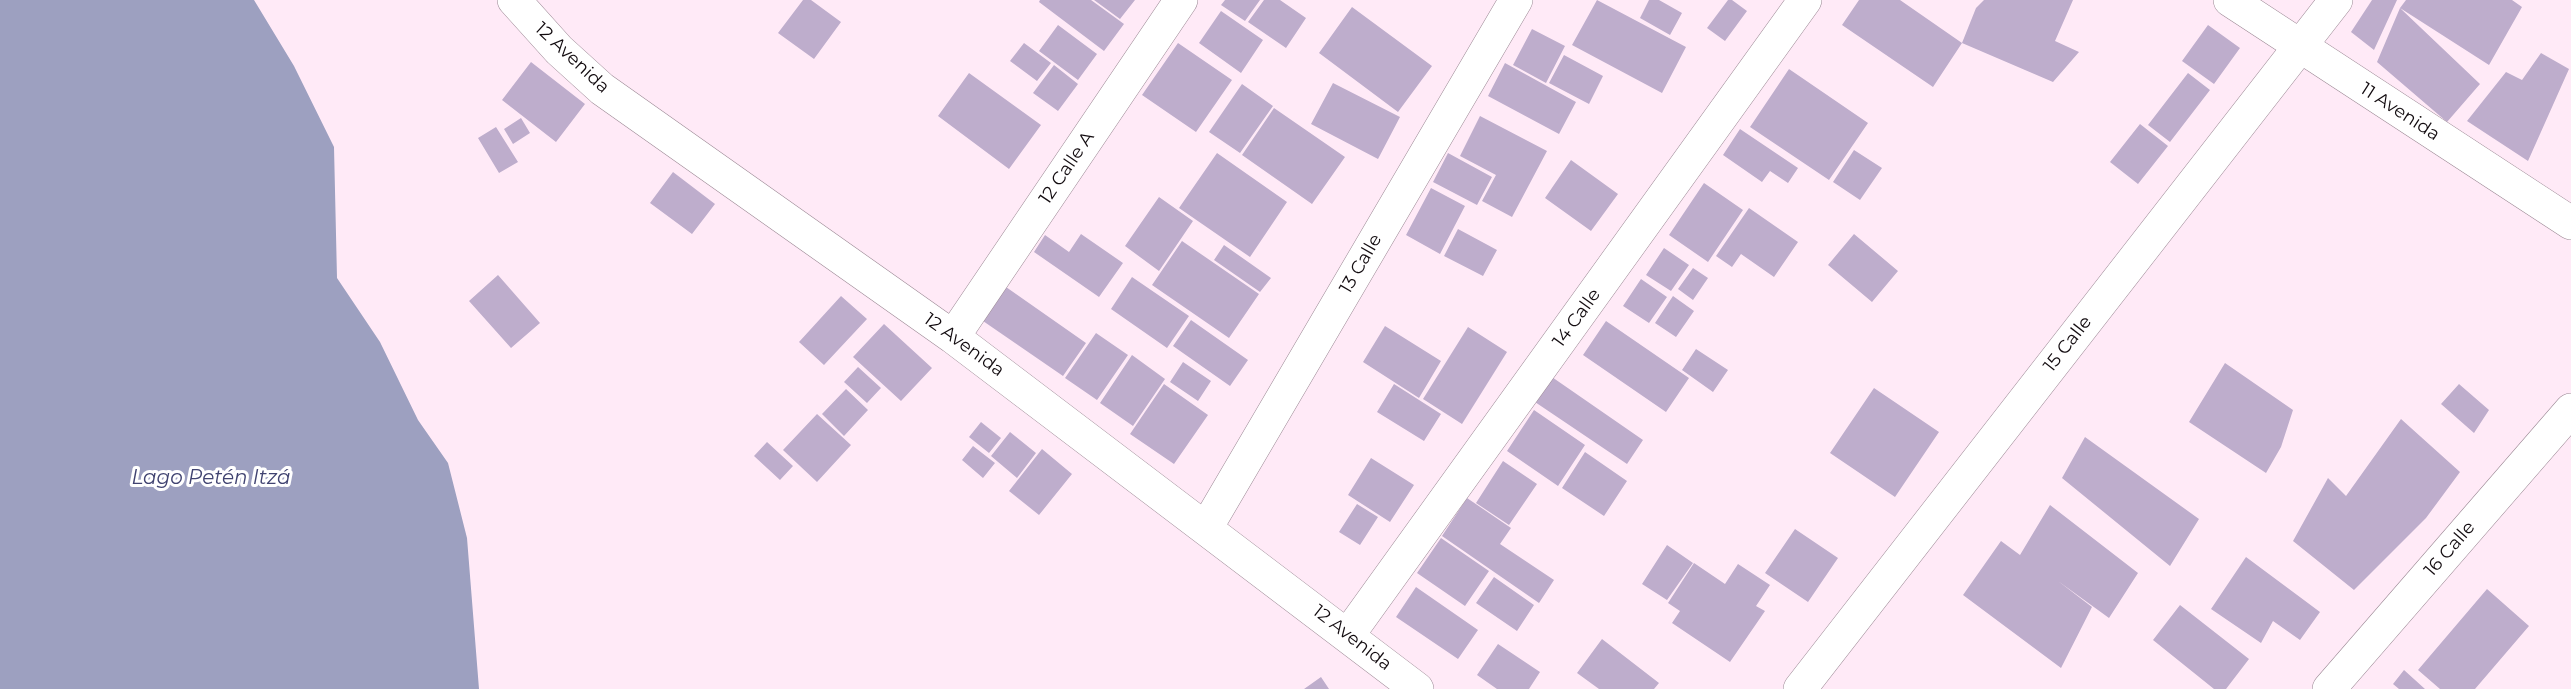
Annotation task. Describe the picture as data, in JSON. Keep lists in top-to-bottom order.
{
  "streets": {
    "street": [
      "12 Avenida",
      "11 Avenida",
      "12 Calle A",
      "13 Calle",
      "14 Calle",
      "15 Calle",
      "16 Calle"
    ]
  },
  "crossings": [
    ["12 Avenida", "12 Calle A"],
    ["12 Avenida", "13 Calle"],
    ["12 Avenida", "14 Calle"],
    ["11 Avenida", "15 Calle"]
  ],
  "water": ["Lago Petén Itzá"]
}
